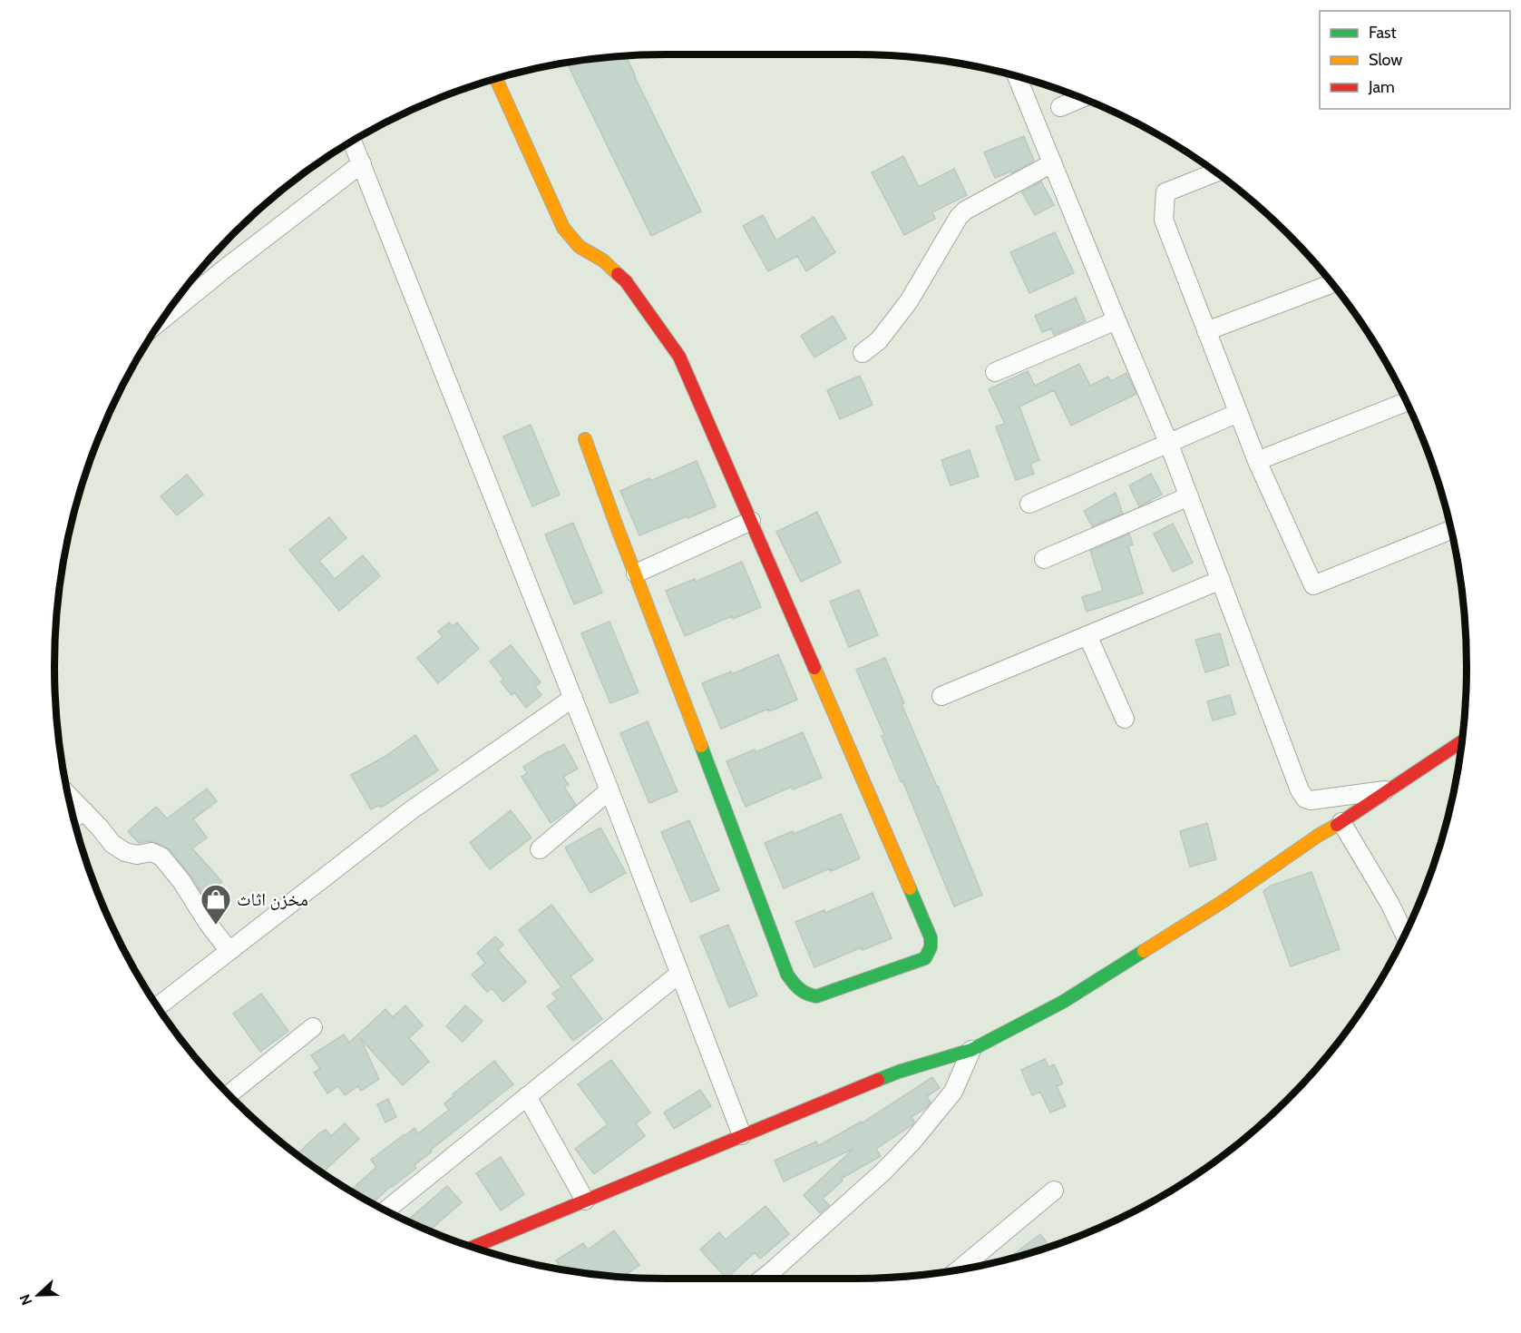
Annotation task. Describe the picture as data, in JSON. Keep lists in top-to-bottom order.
{
  "places": {
    "shop": ["مخزن اثاث"]
  },
  "legend": ["Fast", "Slow", "Jam"],
  "north": "left"
}
